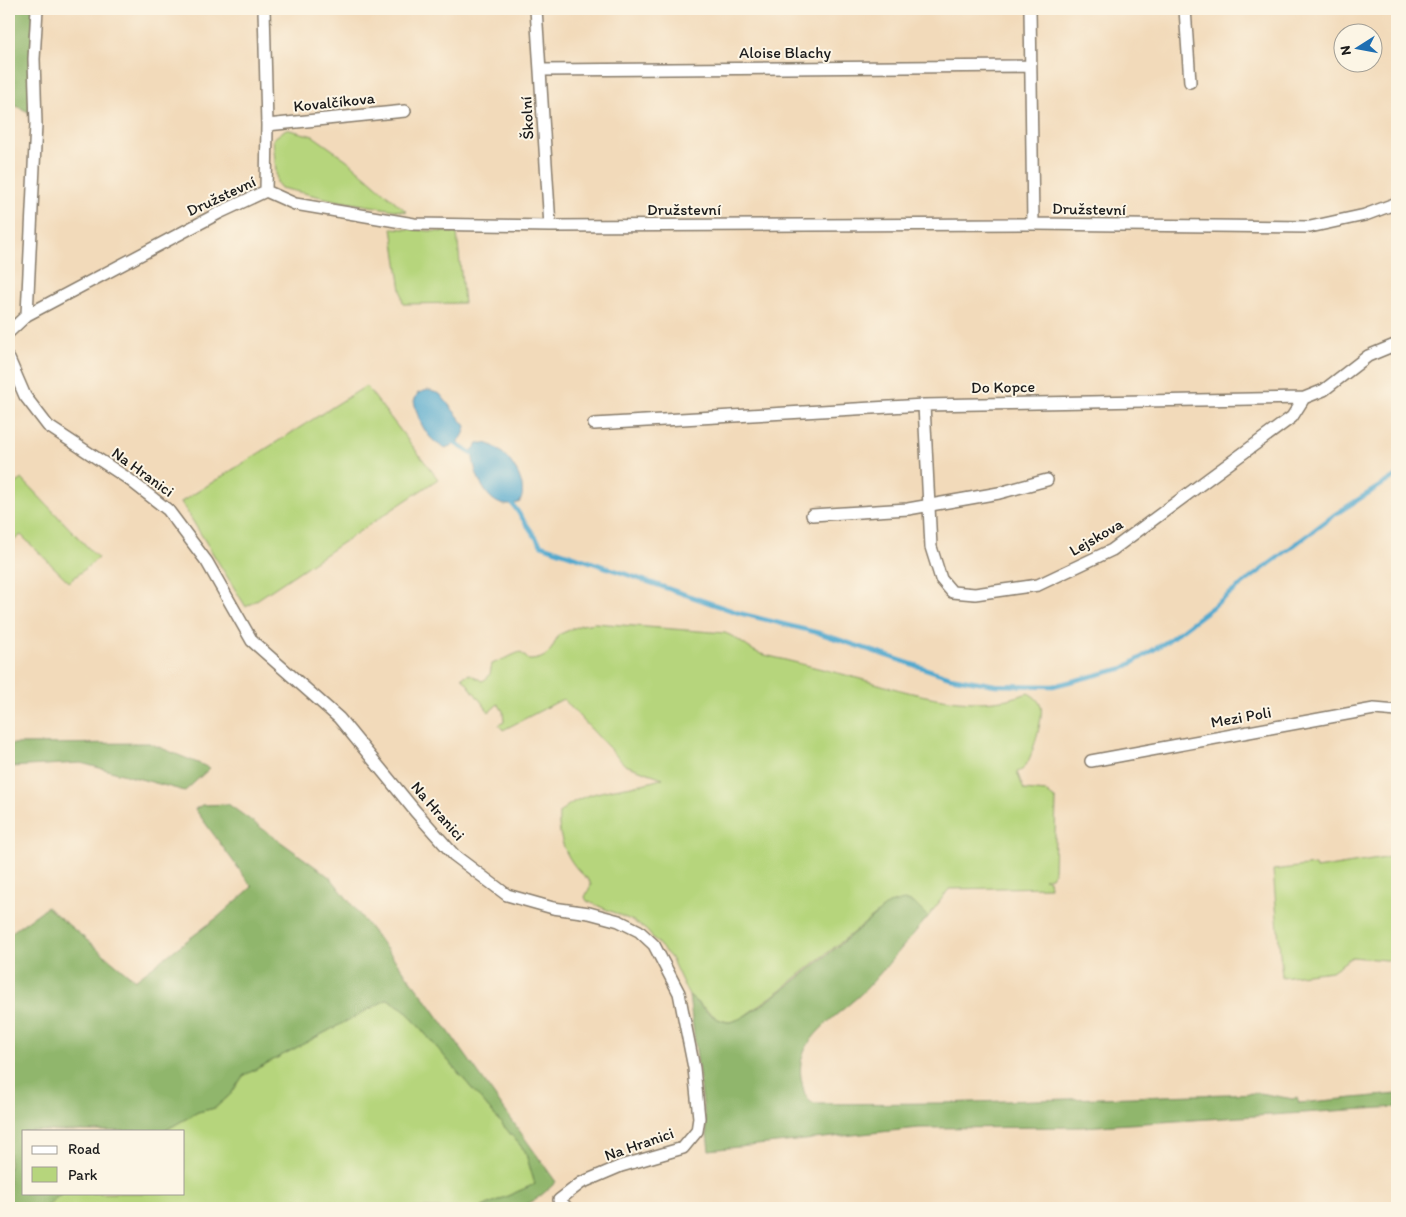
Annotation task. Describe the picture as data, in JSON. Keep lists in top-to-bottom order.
{
  "streets": {
    "street": [
      "Aloise Blachy",
      "Kovalčíkova",
      "Školní",
      "Družstevní",
      "Do Kopce",
      "Na Hranici",
      "Lejskova",
      "Mezi Poli"
    ]
  },
  "crossings": [
    ["Aloise Blachy", "Školní"],
    ["Školní", "Družstevní"],
    ["Do Kopce", "Lejskova"]
  ],
  "legend": ["Road", "Park"],
  "north": "left"
}
